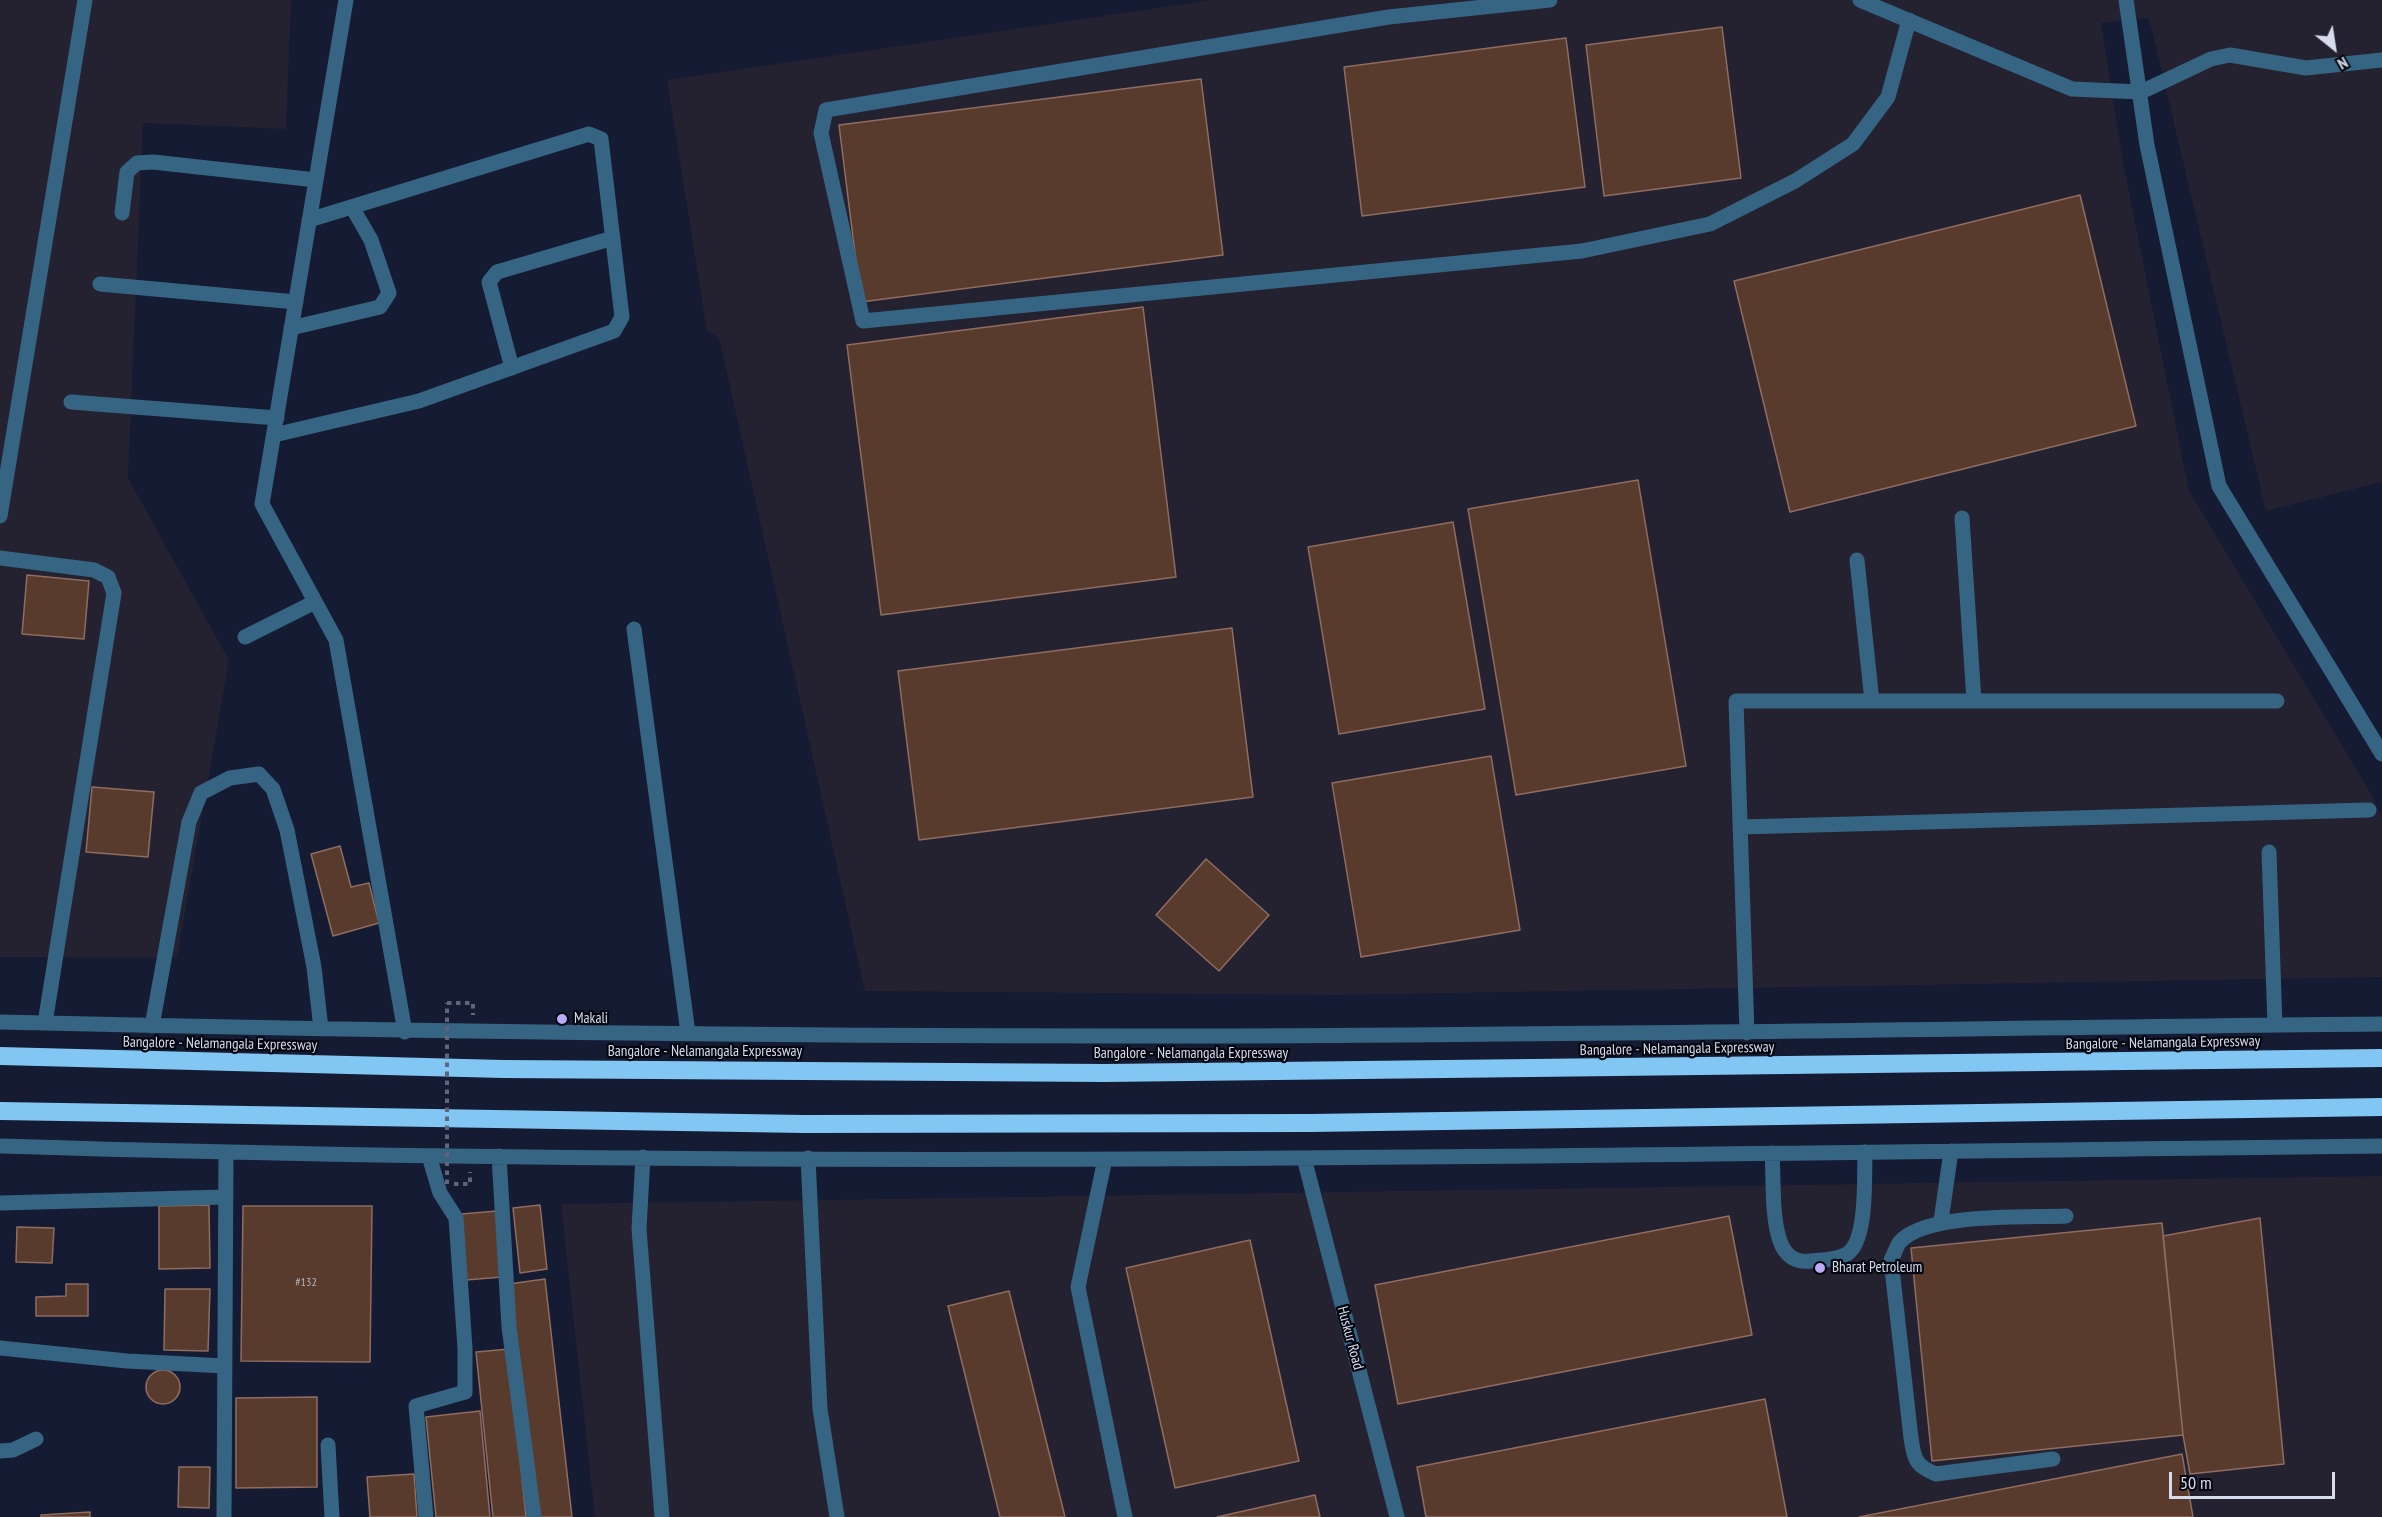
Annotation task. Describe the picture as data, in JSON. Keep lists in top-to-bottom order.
{
  "streets": {
    "highway": ["Bangalore - Nelamangala Expressway"],
    "street": ["Huskur Road"]
  },
  "places": ["Makali", "Bharat Petroleum"],
  "house_numbers": ["#132"],
  "scale_bar": "50 m",
  "north": "bottom right"
}
